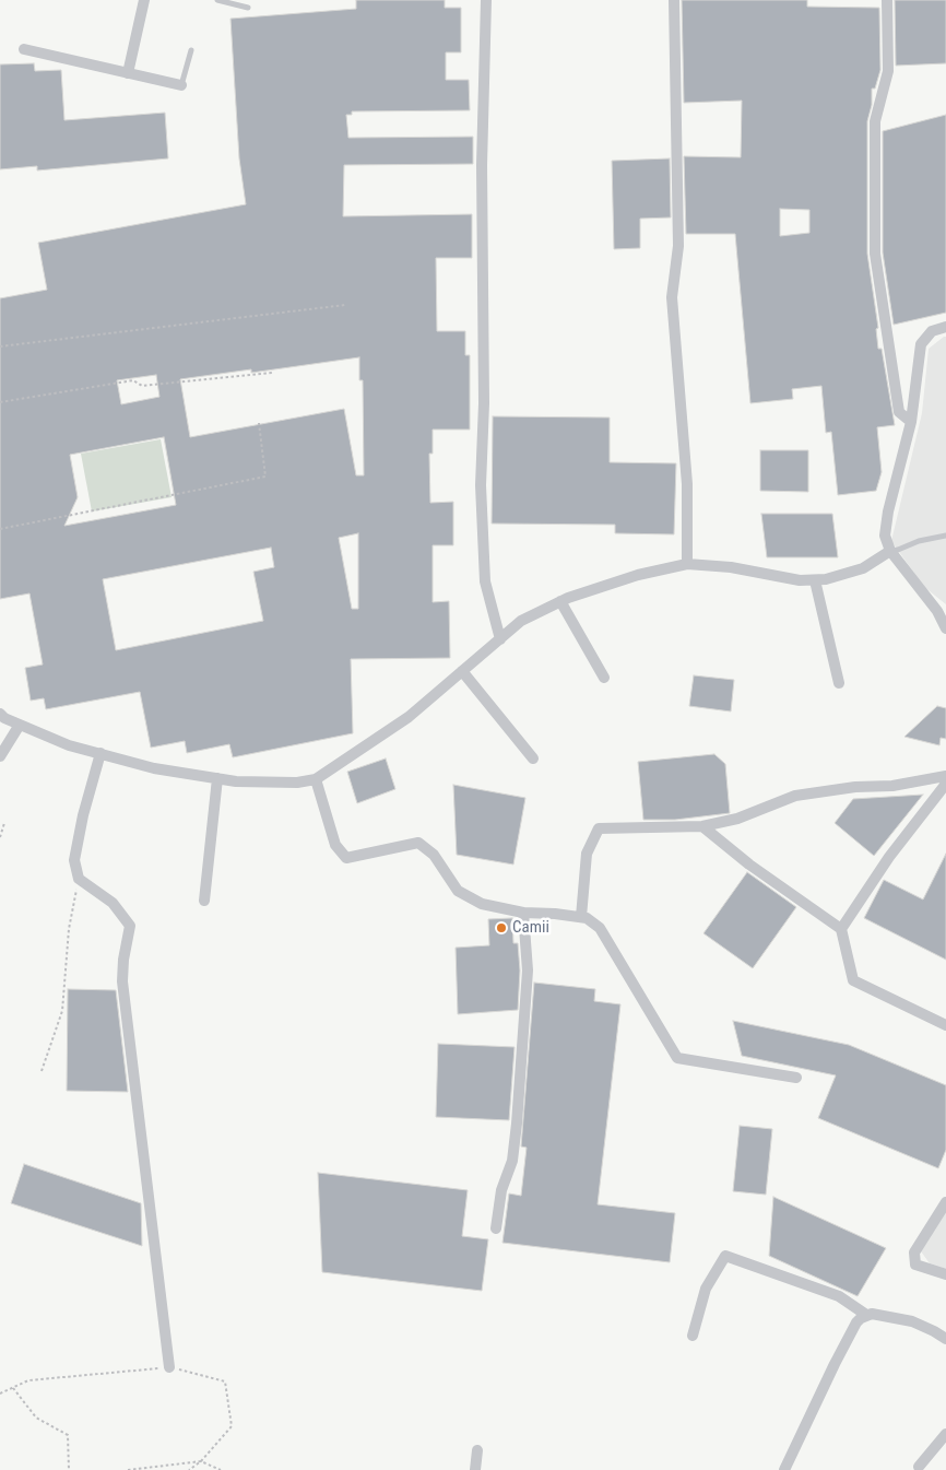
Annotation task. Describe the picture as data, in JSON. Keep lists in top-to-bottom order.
{
  "places": ["Camii"]
}
